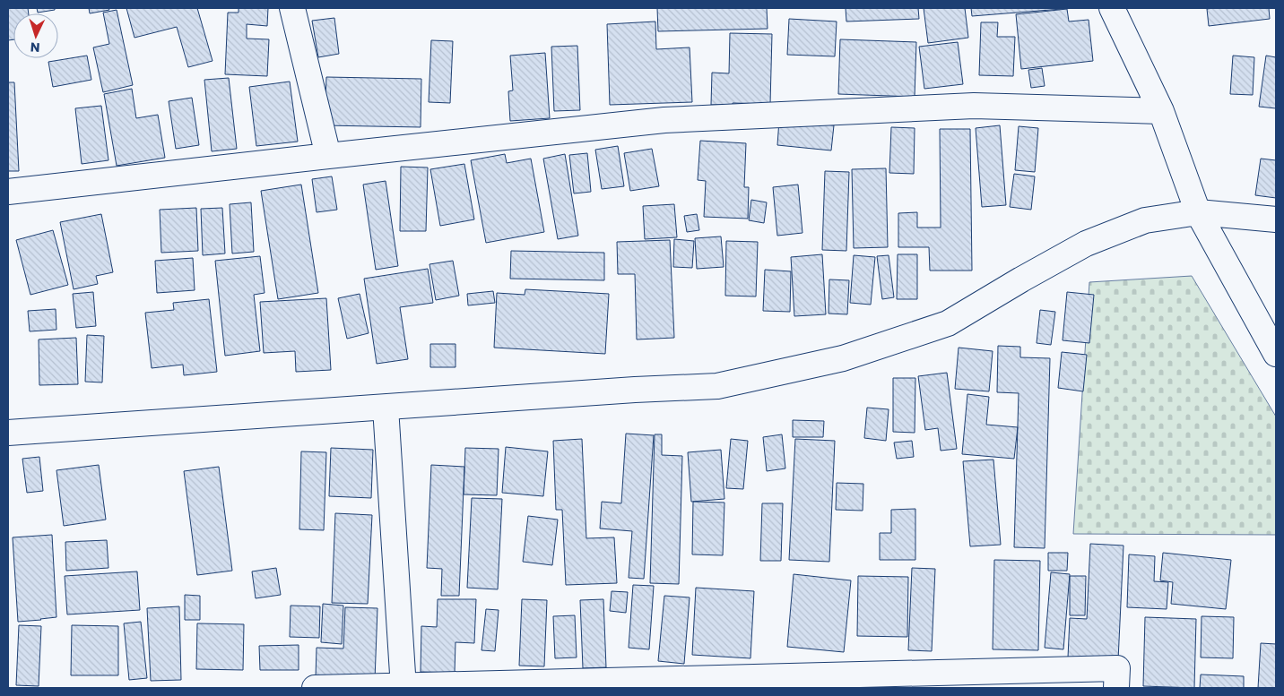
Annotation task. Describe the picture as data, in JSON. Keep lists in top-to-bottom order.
{
  "north": "bottom"
}
